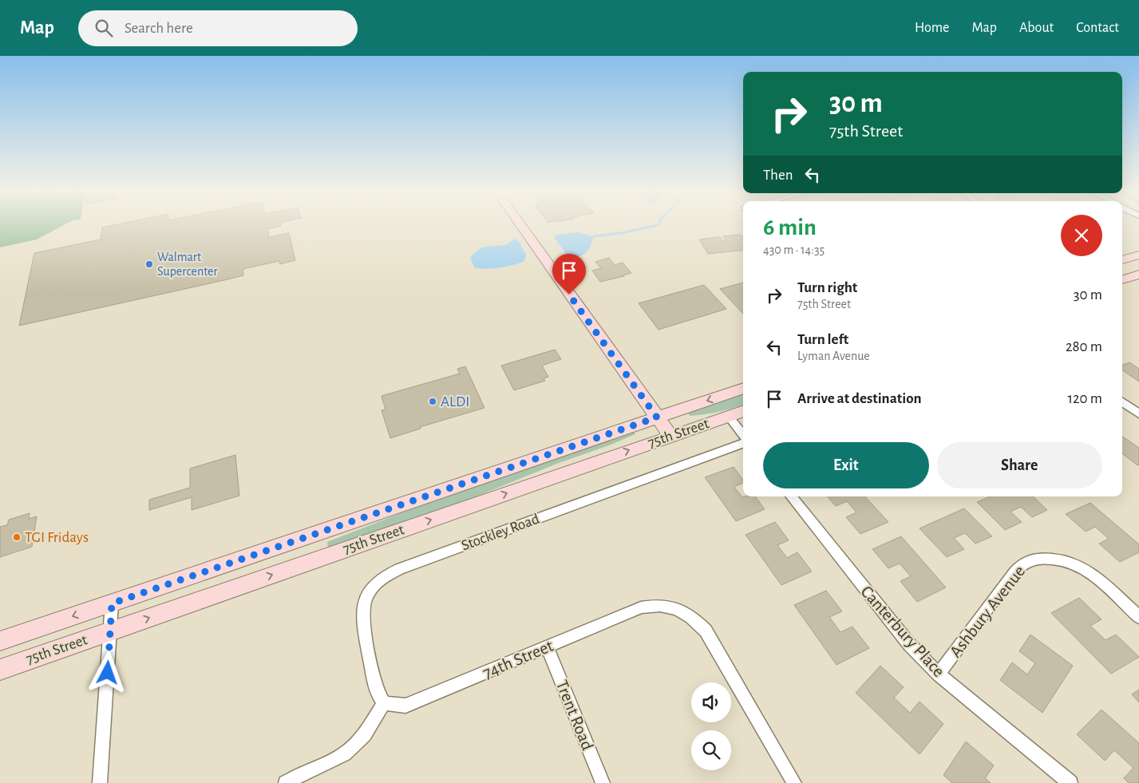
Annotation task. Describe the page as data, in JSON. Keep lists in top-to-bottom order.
{
  "streets": {
    "main road": ["75th Street"],
    "street": [
      "Stockley Road",
      "Ashbury Avenue",
      "Canterbury Place",
      "74th Street",
      "Trent Road"
    ]
  },
  "crossings": [
    ["Stockley Road", "74th Street"],
    ["Ashbury Avenue", "Canterbury Place"],
    ["74th Street", "Trent Road"]
  ],
  "places": ["Walmart Supercenter", "ALDI", "TGI Fridays"],
  "page": {
    "header": "Map",
    "search": "Search here",
    "nav": [
      "Home",
      "Map",
      "About",
      "Contact"
    ],
    "turn": ["30 m", "75th Street"],
    "then": "Then",
    "heading": ["6 min", "430 m · 14:35"],
    "list": [
      {
        "name": "Turn right",
        "note": "75th Street",
        "value": "30 m"
      },
      {
        "name": "Turn left",
        "note": "Lyman Avenue",
        "value": "280 m"
      },
      {
        "name": "Arrive at destination",
        "value": "120 m"
      }
    ],
    "buttons": ["Exit", "Share"]
  }
}
